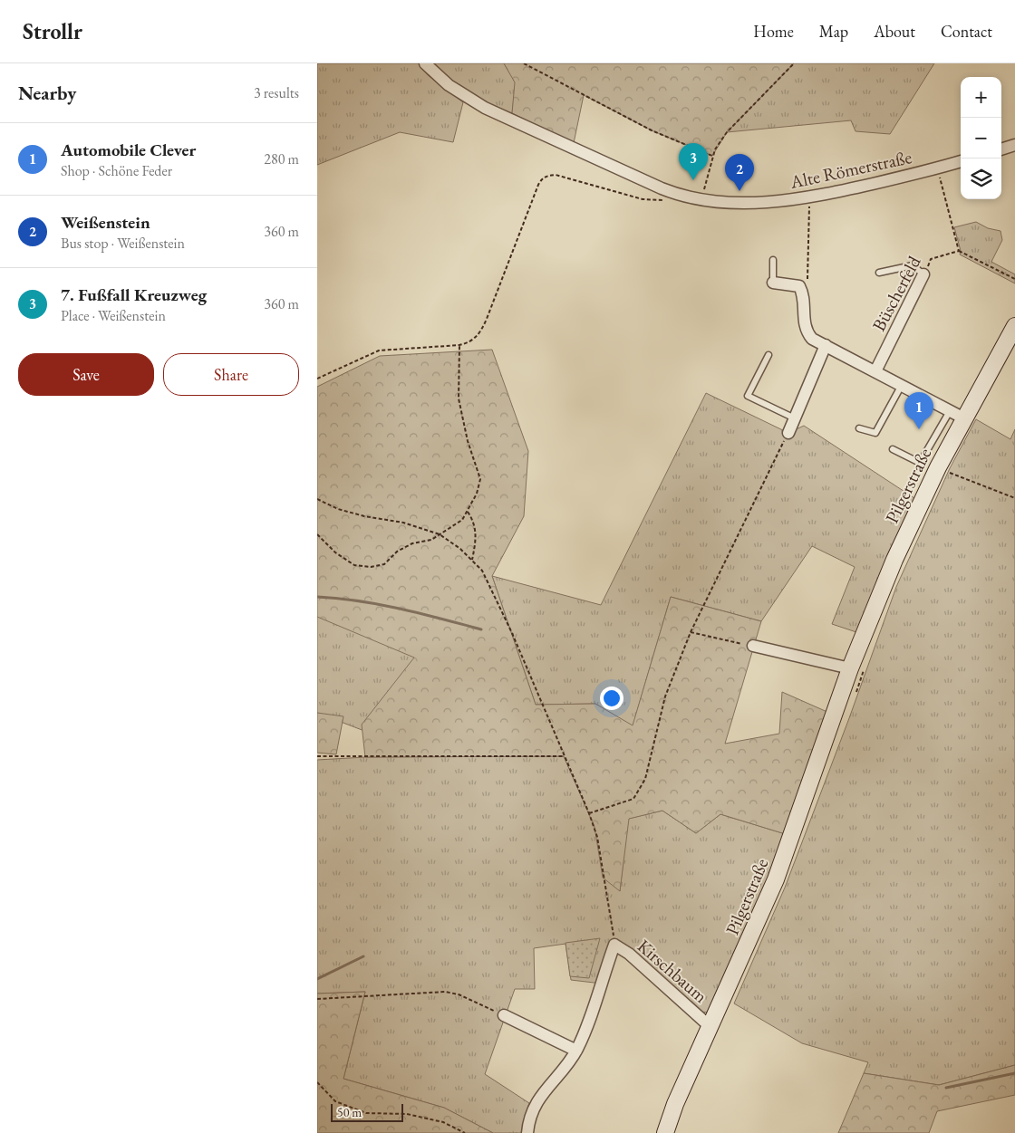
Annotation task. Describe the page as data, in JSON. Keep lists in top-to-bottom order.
{
  "streets": {
    "main road": ["Pilgerstraße"],
    "street": ["Alte Römerstraße", "Büscherfeld", "Kirschbaum"]
  },
  "crossings": [
    ["Pilgerstraße", "Kirschbaum"]
  ],
  "scale_bar": "50 m",
  "page": {
    "header": "Strollr",
    "nav": [
      "Home",
      "Map",
      "About",
      "Contact"
    ],
    "heading": ["Nearby", "3 results"],
    "map_buttons": ["+", "−"],
    "list": [
      {
        "mark": "1",
        "name": "Automobile Clever",
        "note": "Shop · Schöne Feder",
        "value": "280 m"
      },
      {
        "mark": "2",
        "name": "Weißenstein",
        "note": "Bus stop · Weißenstein",
        "value": "360 m"
      },
      {
        "mark": "3",
        "name": "7. Fußfall Kreuzweg",
        "note": "Place · Weißenstein",
        "value": "360 m"
      }
    ],
    "pins": ["3", "2", "1"],
    "buttons": ["Save", "Share"],
    "scale": "50 m"
  }
}
